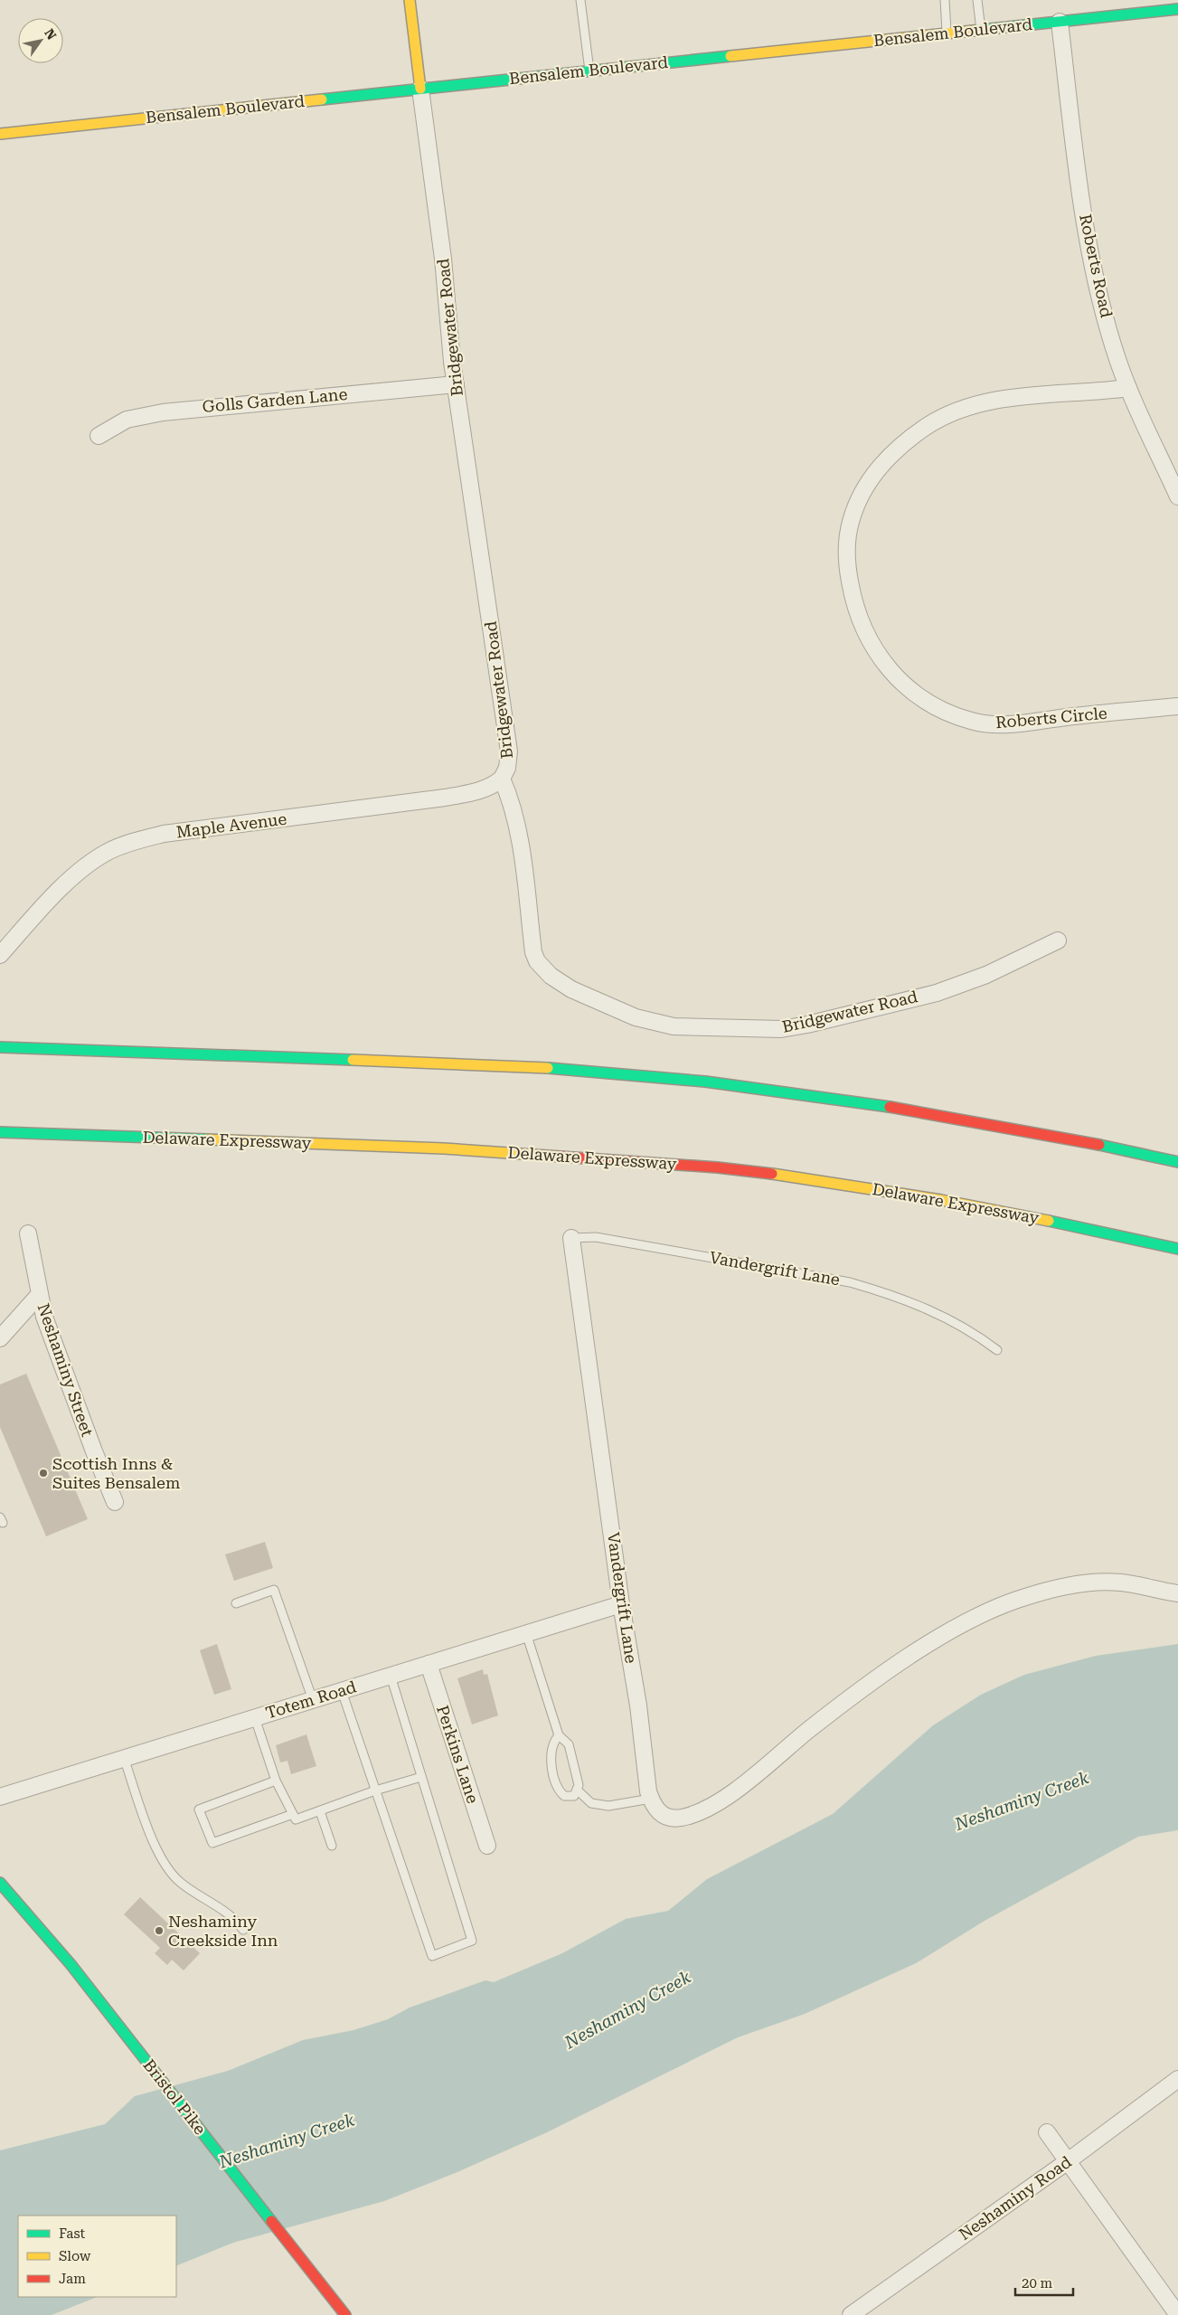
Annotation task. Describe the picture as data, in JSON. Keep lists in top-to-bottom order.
{
  "streets": {
    "main road": [
      "Bensalem Boulevard",
      "Bridgewater Road",
      "Delaware Expressway",
      "Bristol Pike"
    ],
    "street": [
      "Roberts Road",
      "Golls Garden Lane",
      "Roberts Circle",
      "Maple Avenue",
      "Vandergrift Lane",
      "Neshaminy Street",
      "Totem Road",
      "Perkins Lane",
      "Neshaminy Road"
    ]
  },
  "crossings": [
    ["Bensalem Boulevard", "Roberts Road"],
    ["Bensalem Boulevard", "Bridgewater Road"],
    ["Roberts Road", "Roberts Circle"],
    ["Bridgewater Road", "Golls Garden Lane"],
    ["Bridgewater Road", "Maple Avenue"],
    ["Vandergrift Lane", "Totem Road"],
    ["Totem Road", "Perkins Lane"]
  ],
  "water": ["Neshaminy Creek"],
  "places": ["Scottish Inns & Suites Bensalem", "Neshaminy Creekside Inn"],
  "legend": ["Fast", "Slow", "Jam"],
  "scale_bar": "20 m",
  "north": "top right"
}
